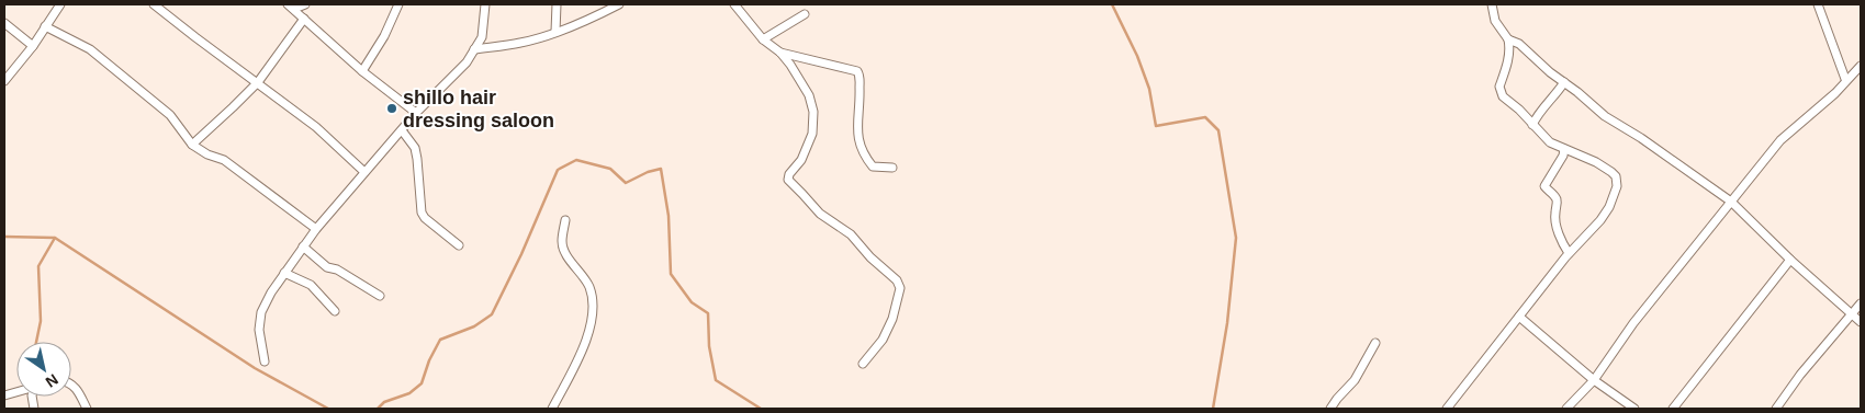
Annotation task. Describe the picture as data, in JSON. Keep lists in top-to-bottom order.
{
  "places": ["shillo hair dressing saloon"],
  "north": "bottom right"
}
